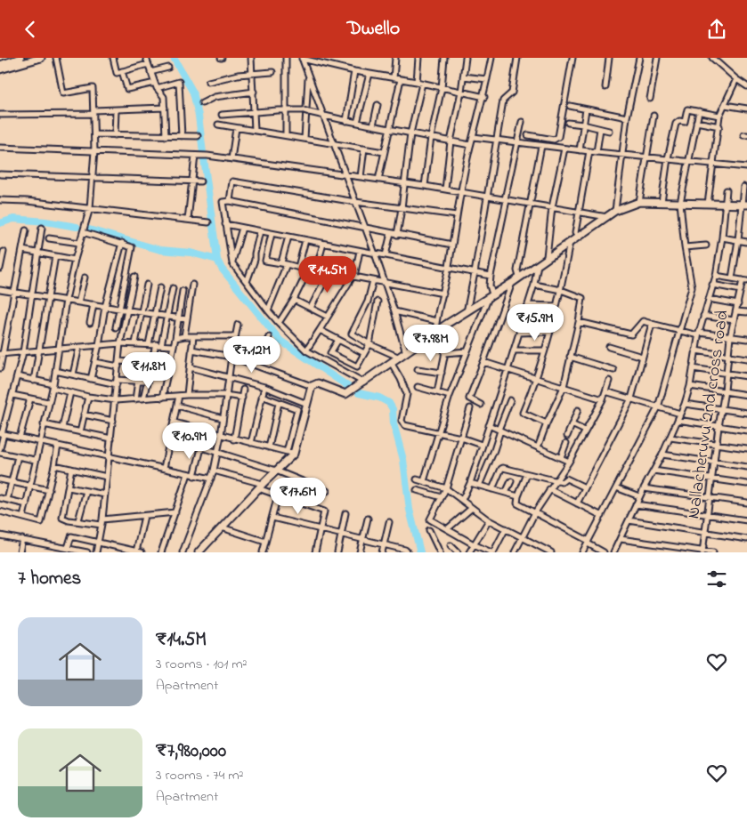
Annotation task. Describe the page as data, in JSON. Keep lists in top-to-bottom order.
{
  "streets": {
    "street": ["Nallacheruvu 2nd cross road"]
  },
  "page": {
    "header": "Dwello",
    "price": [
      "₹14.5M",
      "₹15.9M",
      "₹7.98M",
      "₹7.12M",
      "₹11.8M",
      "₹10.9M",
      "₹17.6M"
    ],
    "heading": "7 homes",
    "list": [
      {
        "name": "₹14.5M",
        "note": "3 rooms · 101 m² · Apartment"
      },
      {
        "name": "₹7,980,000",
        "note": "3 rooms · 74 m² · Apartment"
      }
    ]
  }
}
